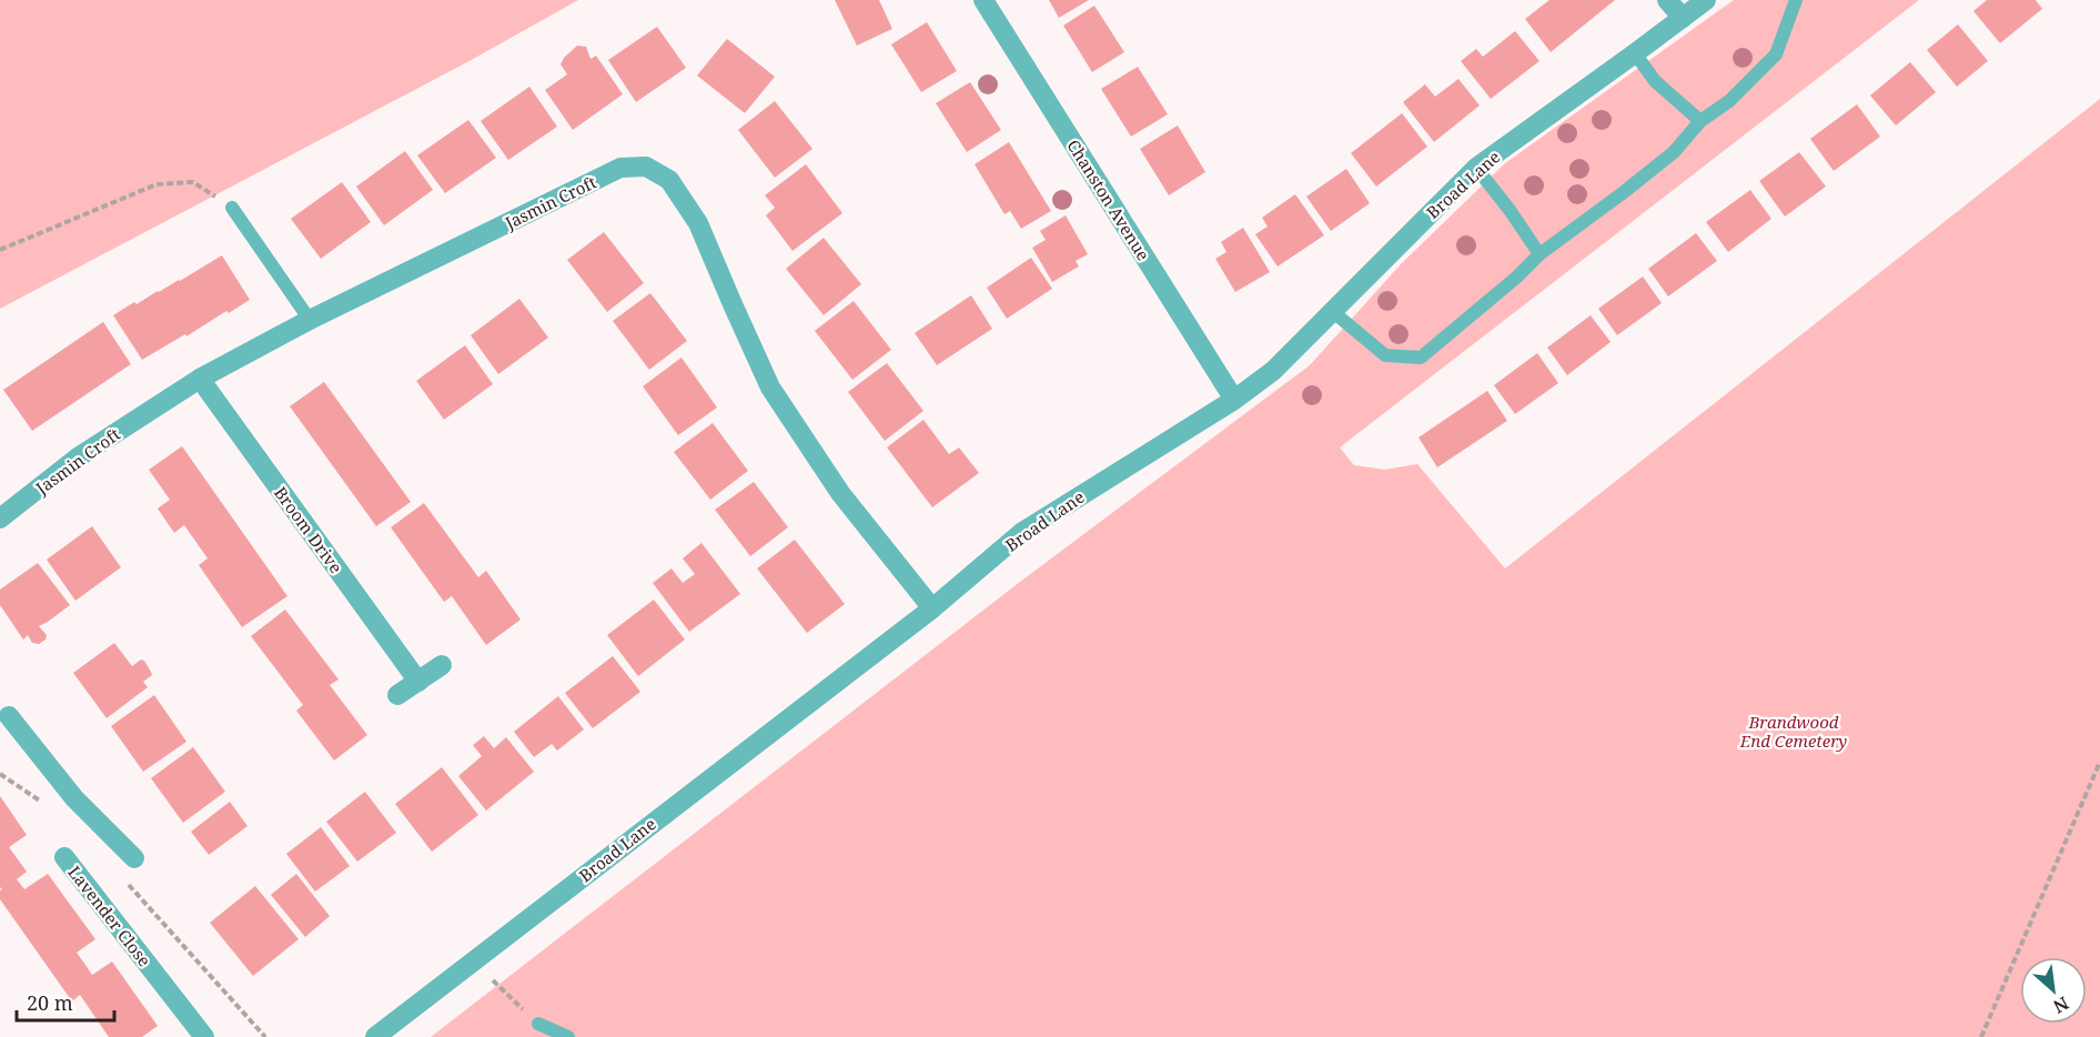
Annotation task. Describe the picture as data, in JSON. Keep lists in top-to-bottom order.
{
  "streets": {
    "street": [
      "Broad Lane",
      "Chanston Avenue",
      "Jasmin Croft",
      "Broom Drive",
      "Lavender Close"
    ]
  },
  "crossings": [
    ["Broad Lane", "Chanston Avenue"],
    ["Broad Lane", "Jasmin Croft"],
    ["Jasmin Croft", "Broom Drive"]
  ],
  "parks": ["Brandwood End Cemetery"],
  "scale_bar": "20 m",
  "north": "bottom right"
}
